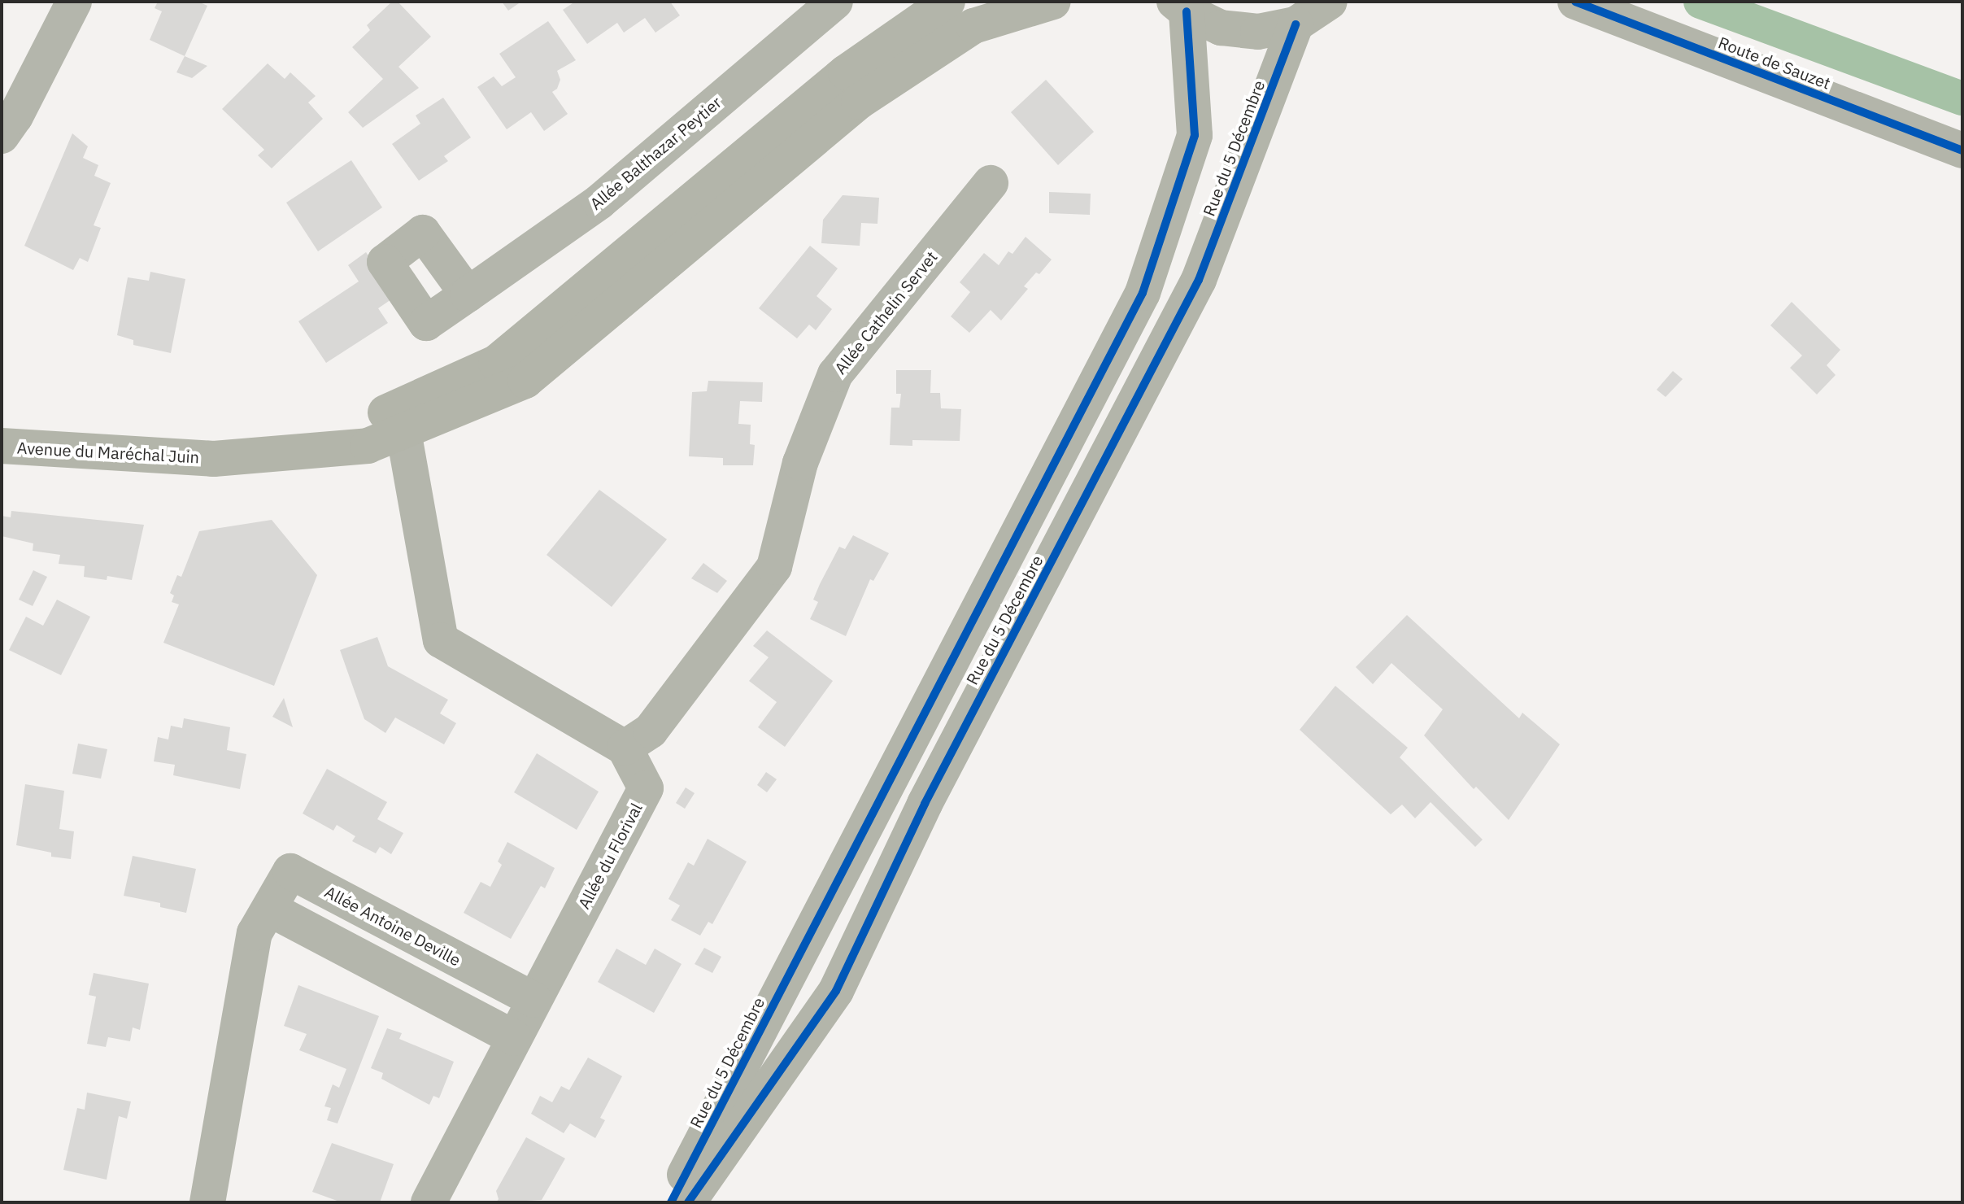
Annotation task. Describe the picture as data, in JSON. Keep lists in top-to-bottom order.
{
  "streets": {
    "main road": ["Route de Sauzet", "Rue du 5 Décembre", "Avenue du Maréchal Juin"],
    "street": [
      "Allée Balthazar Peytier",
      "Allée Cathelin Servet",
      "Allée du Florival",
      "Allée Antoine Deville"
    ]
  },
  "crossings": [
    ["Allée Cathelin Servet", "Allée du Florival"],
    ["Allée du Florival", "Allée Antoine Deville"]
  ]
}
